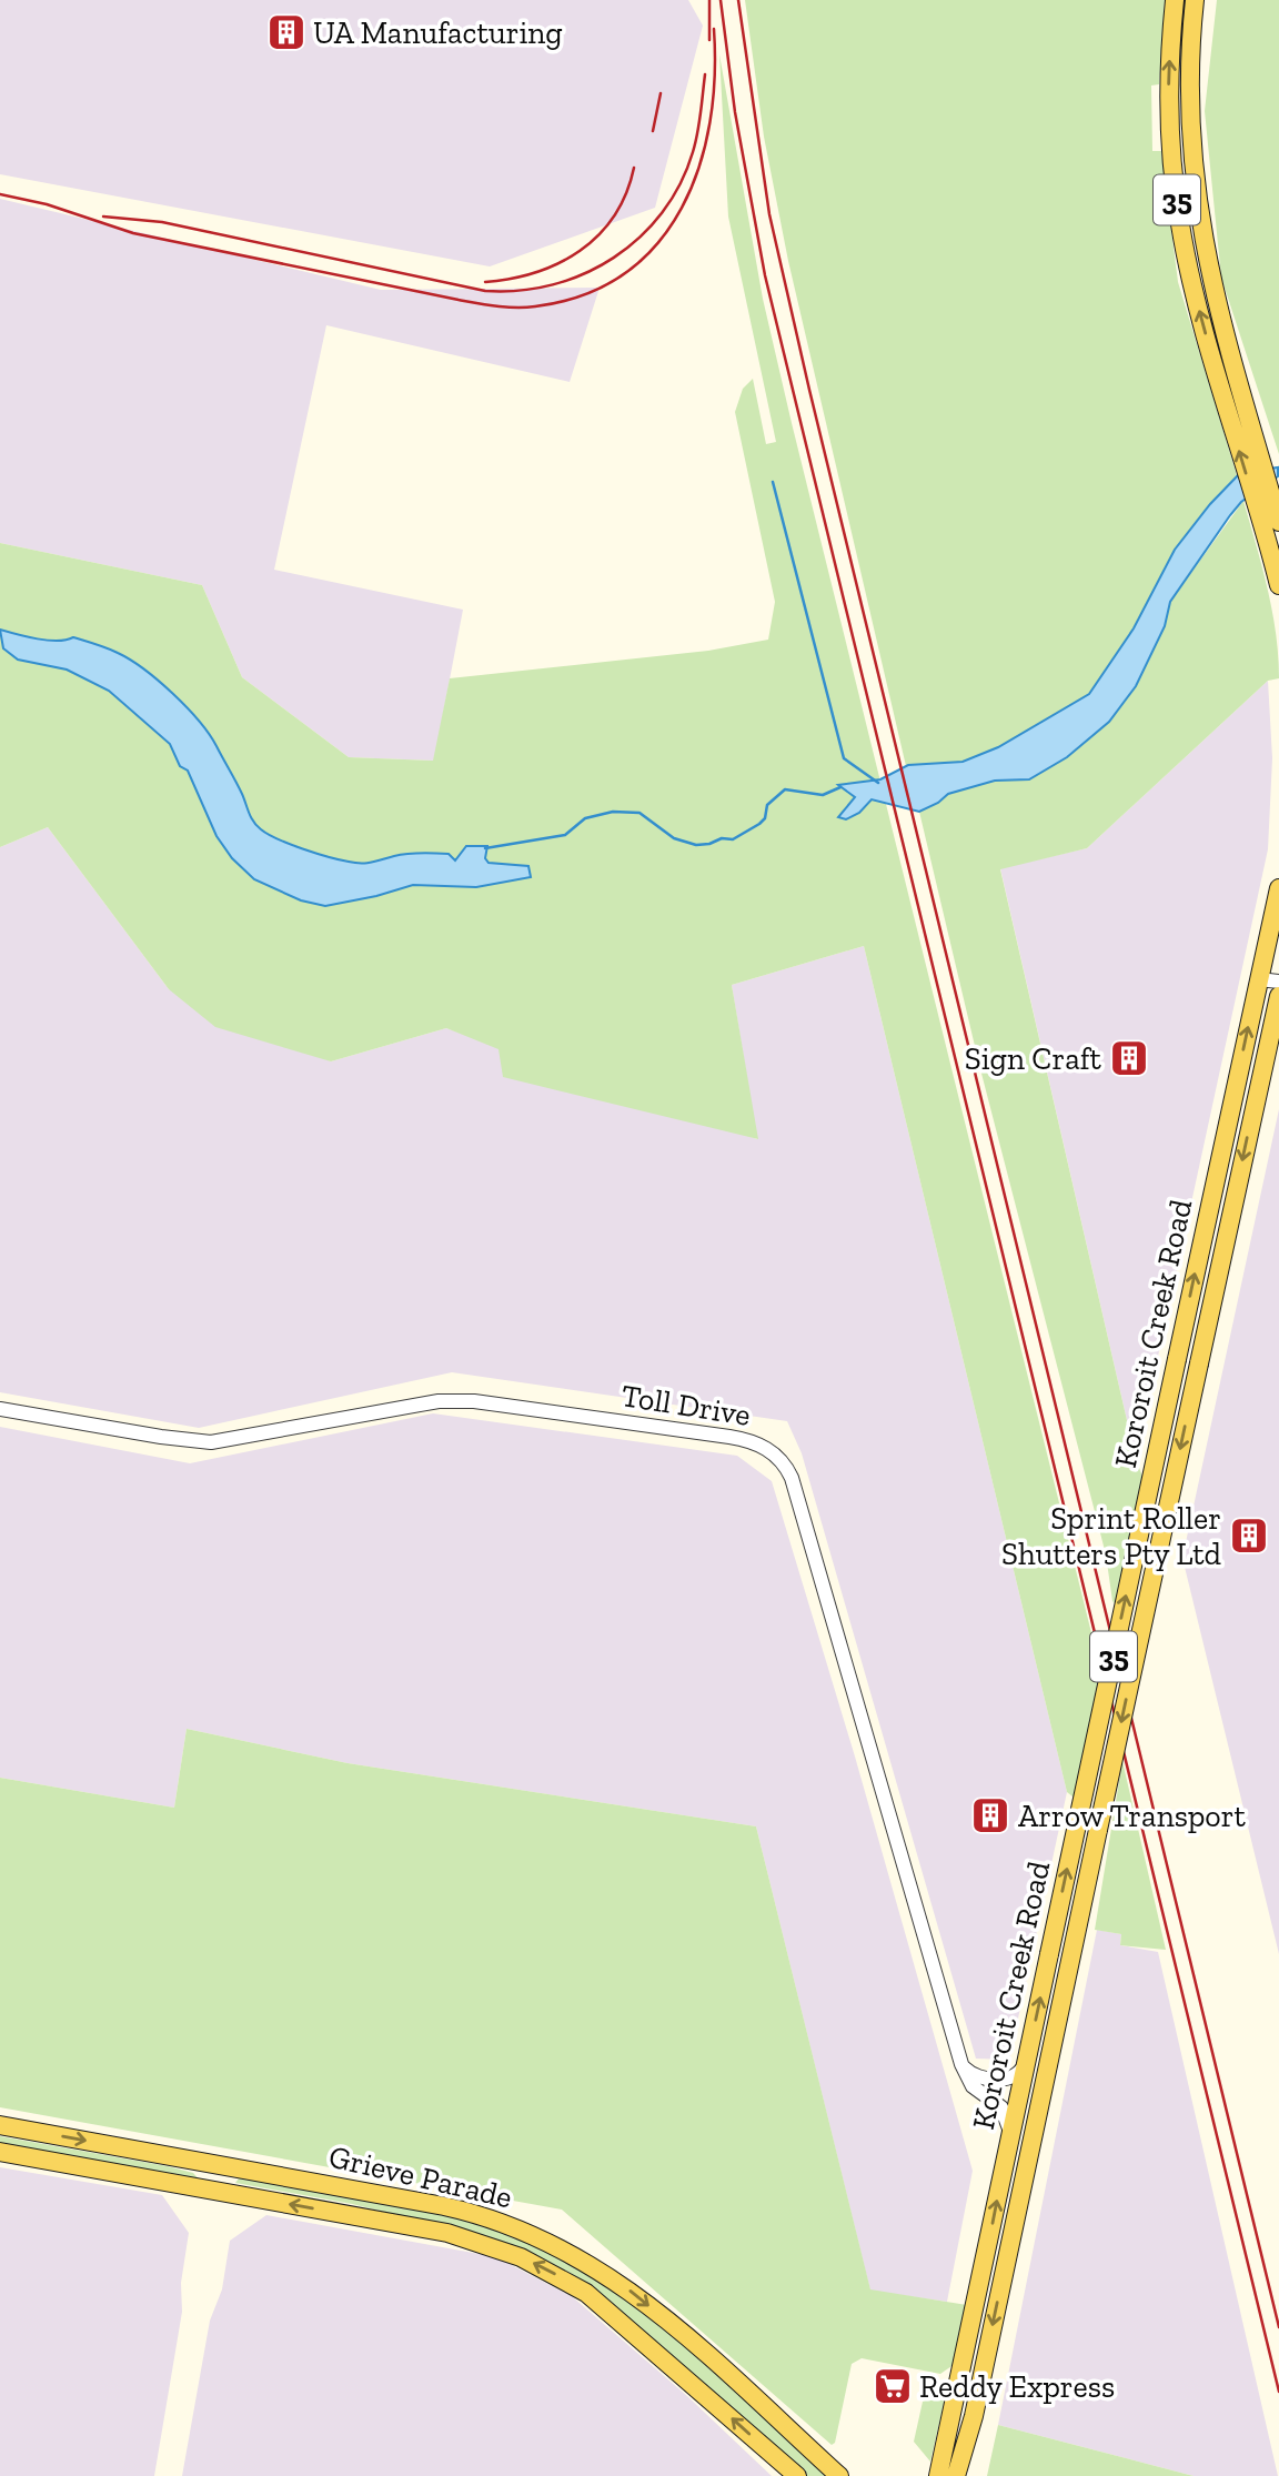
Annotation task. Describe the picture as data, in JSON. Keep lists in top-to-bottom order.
{
  "streets": {
    "main road": ["35", "Kororoit Creek Road", "Grieve Parade"],
    "street": ["Toll Drive"]
  },
  "crossings": [
    ["Kororoit Creek Road", "Toll Drive"]
  ],
  "places": {
    "building": [
      "UA Manufacturing",
      "Sign Craft",
      "Sprint Roller Shutters Pty Ltd",
      "Arrow Transport"
    ],
    "supermarket": ["Reddy Express"]
  }
}
